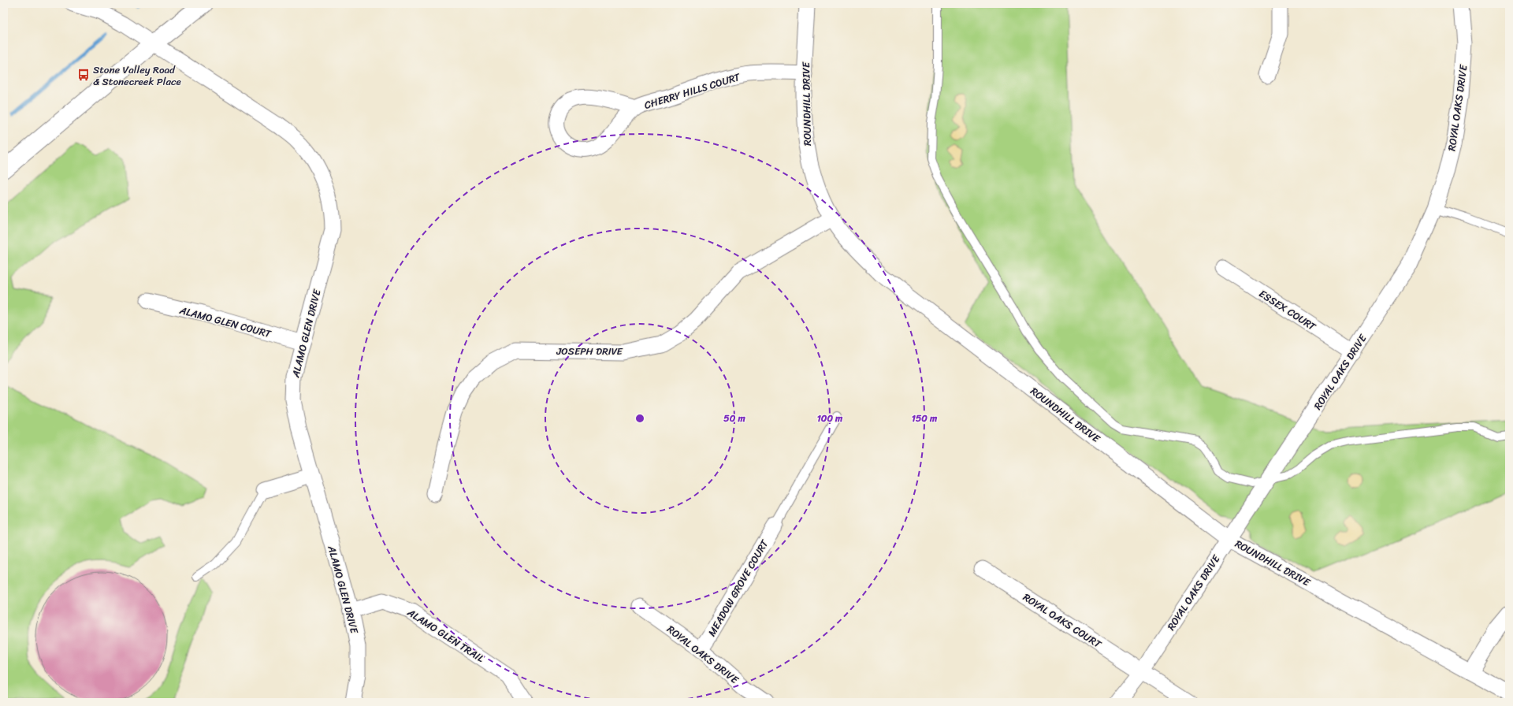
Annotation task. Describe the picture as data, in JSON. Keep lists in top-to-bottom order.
{
  "streets": {
    "street": [
      "CHERRY HILLS COURT",
      "ROUNDHILL DRIVE",
      "ROYAL OAKS DRIVE",
      "ESSEX COURT",
      "ALAMO GLEN COURT",
      "ALAMO GLEN DRIVE",
      "JOSEPH DRIVE",
      "MEADOW GROVE COURT",
      "ROYAL OAKS COURT",
      "ALAMO GLEN TRAIL"
    ]
  },
  "crossings": [
    ["CHERRY HILLS COURT", "ROUNDHILL DRIVE"],
    ["ROUNDHILL DRIVE", "ROYAL OAKS DRIVE"],
    ["ROUNDHILL DRIVE", "JOSEPH DRIVE"],
    ["ROYAL OAKS DRIVE", "ESSEX COURT"],
    ["ROYAL OAKS DRIVE", "MEADOW GROVE COURT"],
    ["ROYAL OAKS DRIVE", "ROYAL OAKS COURT"],
    ["ALAMO GLEN COURT", "ALAMO GLEN DRIVE"],
    ["ALAMO GLEN DRIVE", "ALAMO GLEN TRAIL"]
  ],
  "places": {
    "bus stop": ["Stone Valley Road & Stonecreek Place"]
  },
  "rings": ["50 m", "100 m", "150 m"]
}
